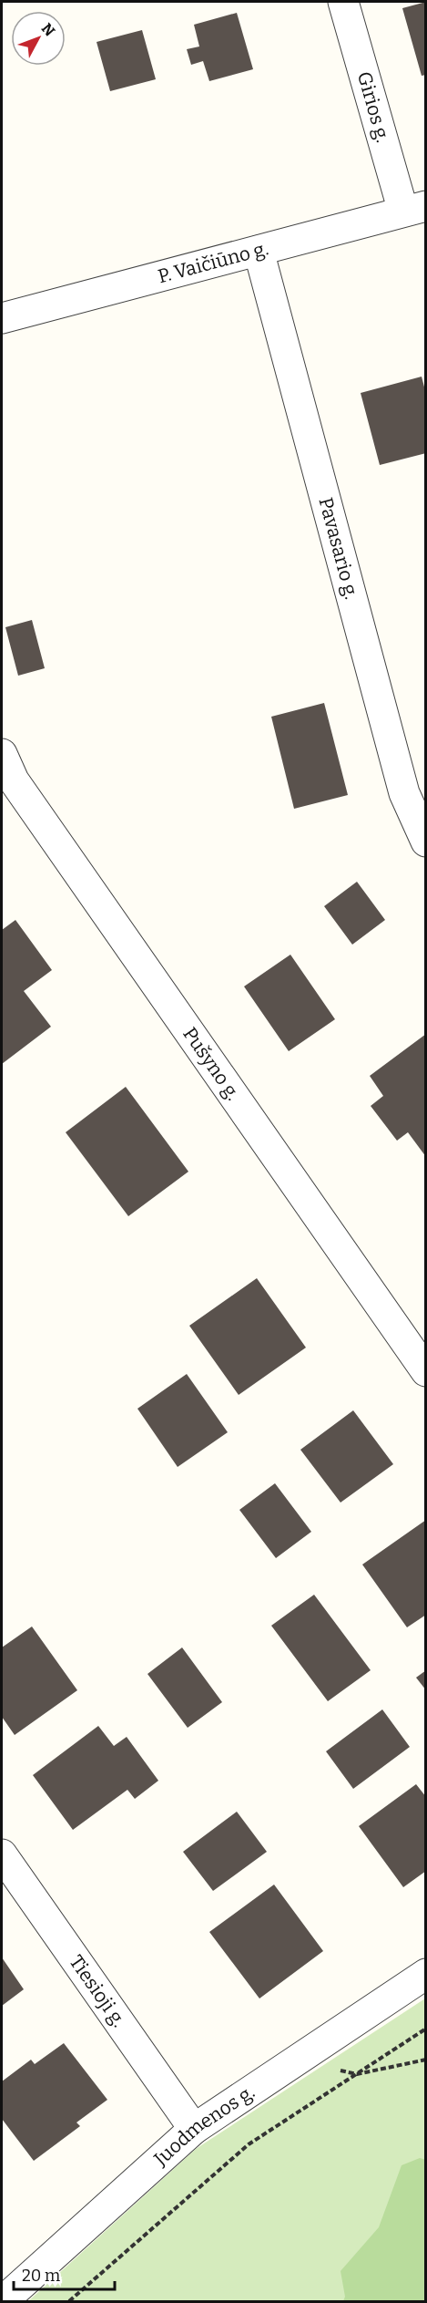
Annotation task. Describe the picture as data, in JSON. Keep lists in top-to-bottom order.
{
  "streets": {
    "street": [
      "Girios g.",
      "P. Vaičiūno g.",
      "Pavasario g.",
      "Pušyno g.",
      "Tiesioji g.",
      "Juodmenos g."
    ]
  },
  "crossings": [
    ["Girios g.", "P. Vaičiūno g."],
    ["P. Vaičiūno g.", "Pavasario g."],
    ["Tiesioji g.", "Juodmenos g."]
  ],
  "scale_bar": "20 m",
  "north": "top right"
}
